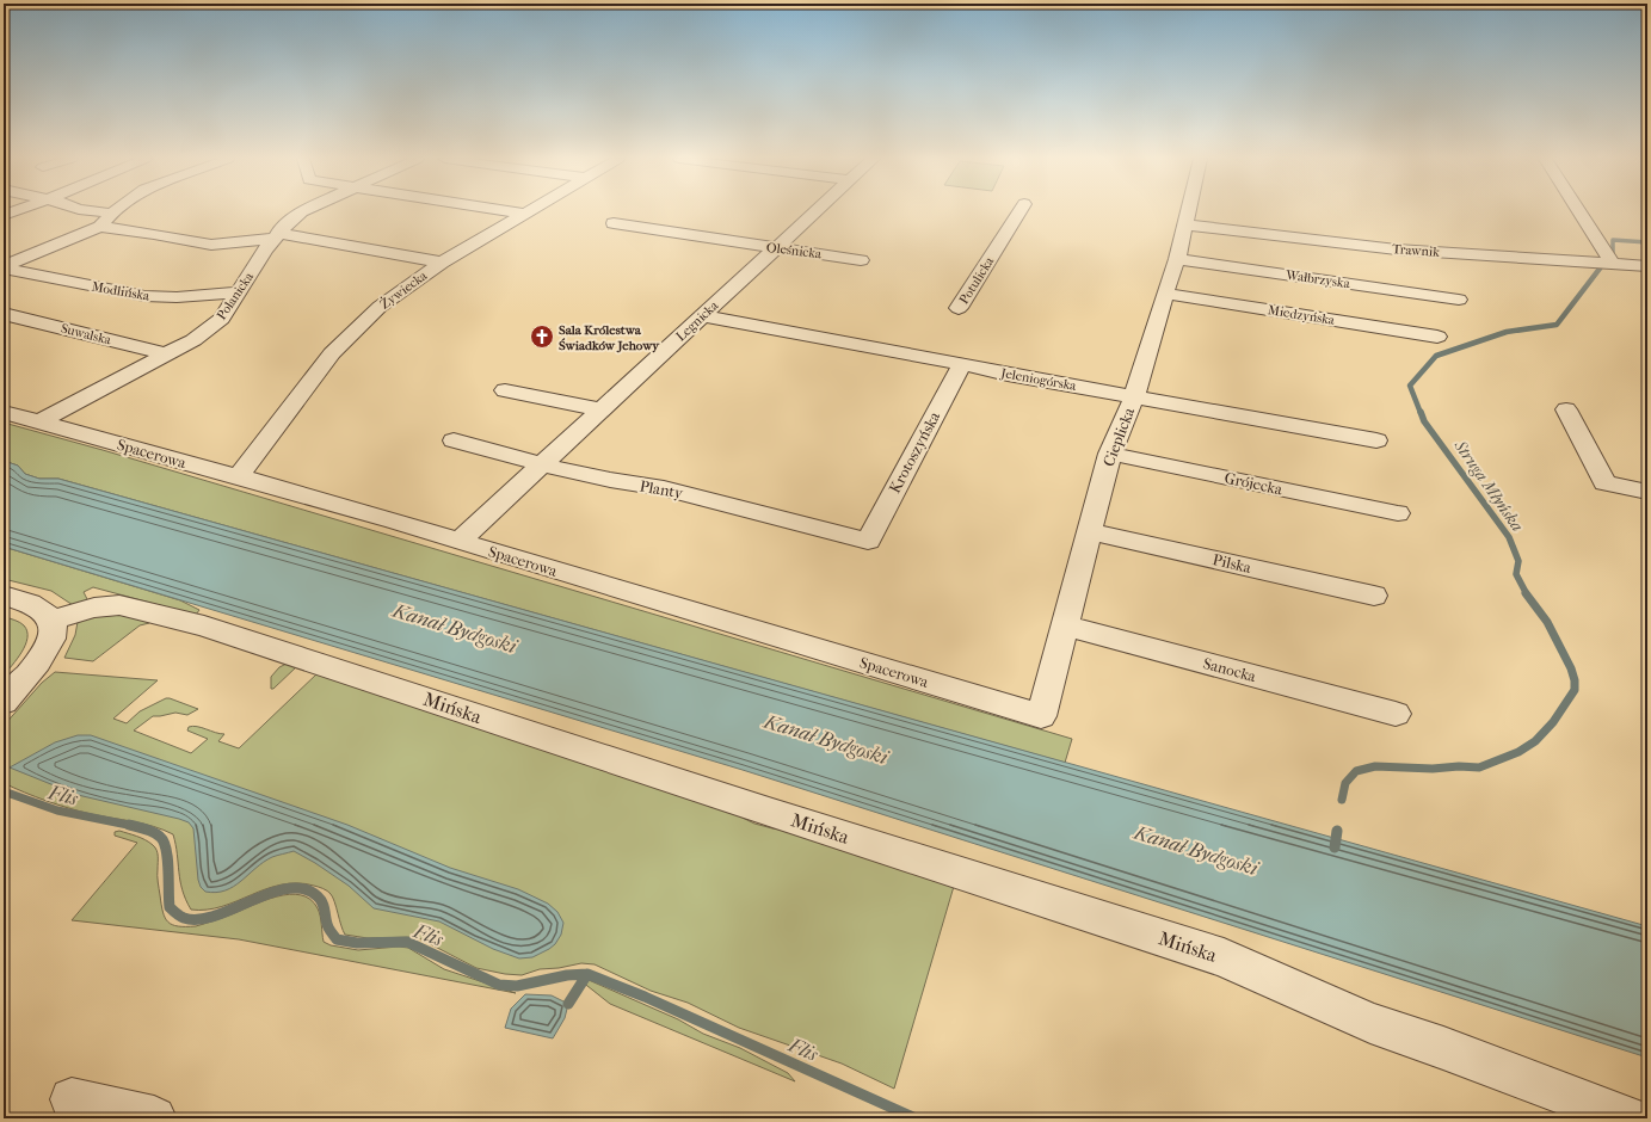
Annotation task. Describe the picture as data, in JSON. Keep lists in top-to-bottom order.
{
  "streets": {
    "street": [
      "Oleśnicka",
      "Trawnik",
      "Wałbrzyska",
      "Potulicka",
      "Żywiecka",
      "Modlińska",
      "Polanicka",
      "Miedzyńska",
      "Legnicka",
      "Suwalska",
      "Jeleniogórska",
      "Cieplicka",
      "Krotoszyńska",
      "Spacerowa",
      "Grójecka",
      "Planty",
      "Pilska",
      "Sanocka",
      "Mińska"
    ]
  },
  "crossings": [
    ["Oleśnicka", "Legnicka"],
    ["Trawnik", "Cieplicka"],
    ["Wałbrzyska", "Cieplicka"],
    ["Żywiecka", "Spacerowa"],
    ["Modlińska", "Polanicka"],
    ["Polanicka", "Suwalska"],
    ["Polanicka", "Spacerowa"],
    ["Miedzyńska", "Cieplicka"],
    ["Legnicka", "Jeleniogórska"],
    ["Legnicka", "Spacerowa"],
    ["Legnicka", "Planty"],
    ["Jeleniogórska", "Cieplicka"],
    ["Jeleniogórska", "Krotoszyńska"],
    ["Cieplicka", "Spacerowa"],
    ["Cieplicka", "Grójecka"],
    ["Cieplicka", "Pilska"],
    ["Cieplicka", "Sanocka"],
    ["Krotoszyńska", "Planty"]
  ],
  "water": ["Struga Młyńska", "Kanał Bydgoski", "Flis"],
  "places": {
    "church": ["Sala Królestwa Świadków Jehowy"]
  }
}
